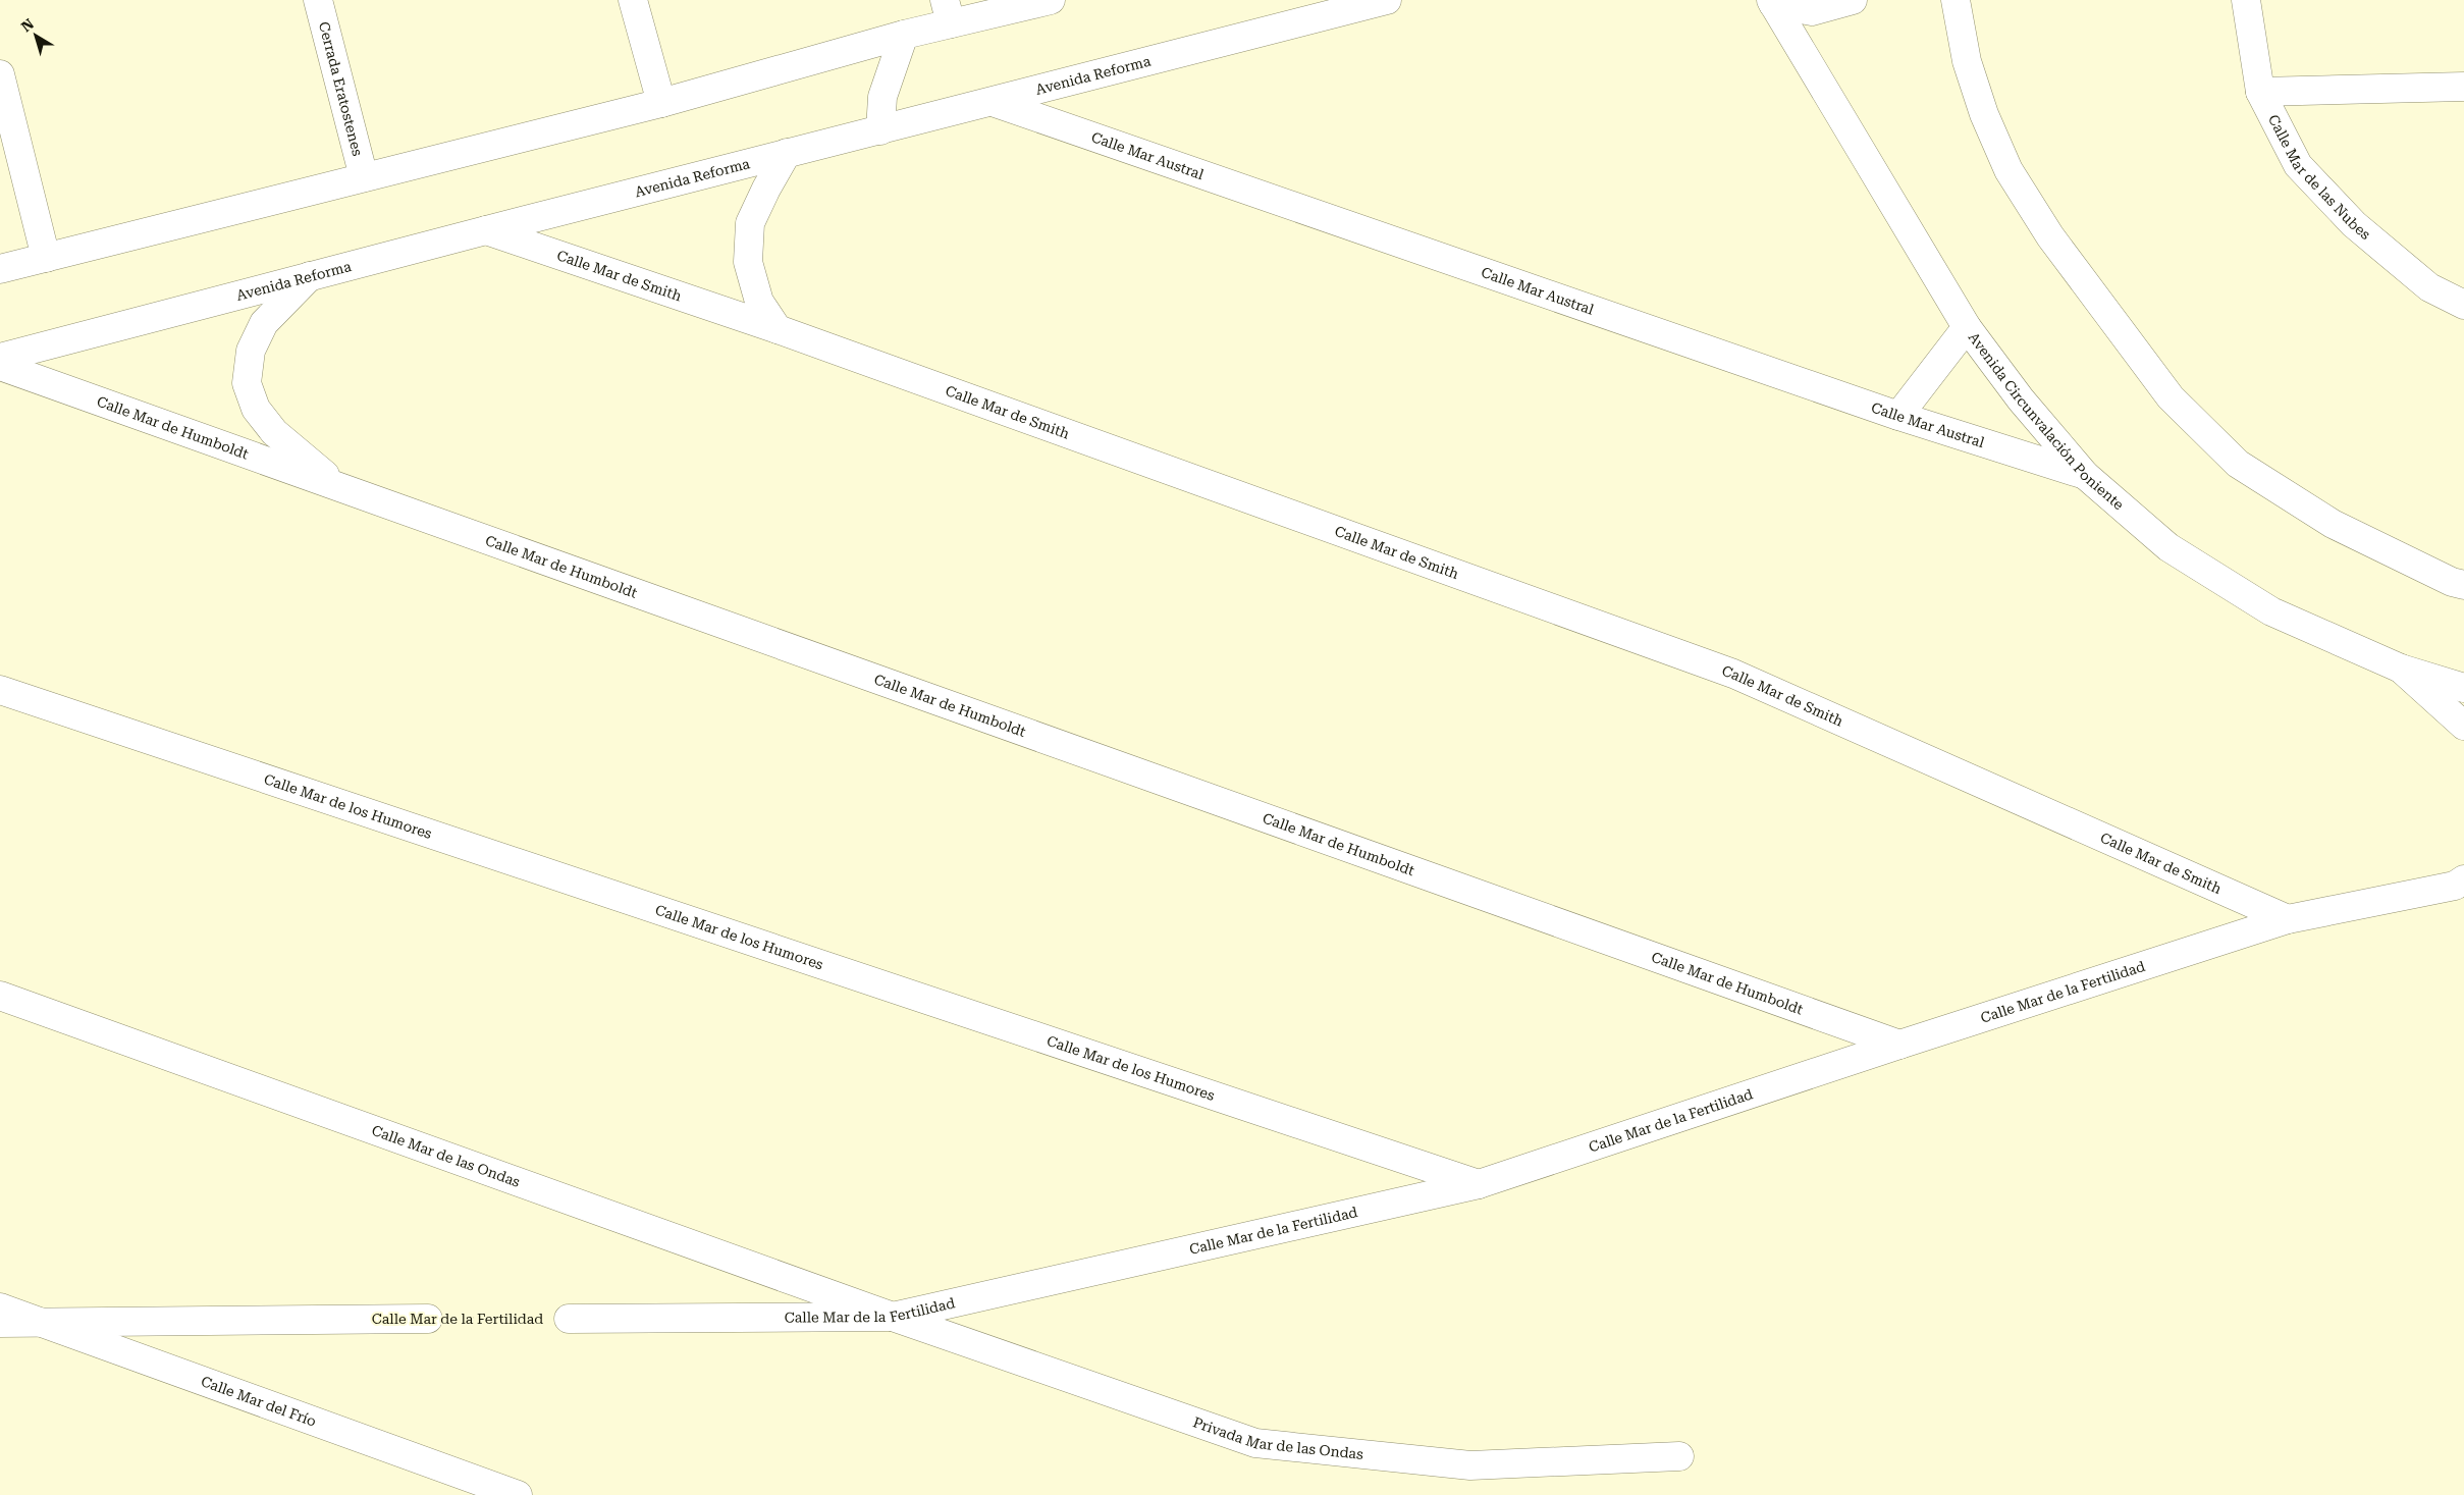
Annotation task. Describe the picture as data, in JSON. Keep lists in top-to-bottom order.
{
  "streets": {
    "street": [
      "Avenida Reforma",
      "Cerrada Eratostenes",
      "Calle Mar Austral",
      "Calle Mar de las Nubes",
      "Calle Mar de Smith",
      "Avenida Circunvalación Poniente",
      "Calle Mar de Humboldt",
      "Calle Mar de los Humores",
      "Calle Mar de la Fertilidad",
      "Calle Mar de las Ondas",
      "Calle Mar del Frío",
      "Privada Mar de las Ondas"
    ]
  },
  "crossings": [
    ["Avenida Reforma", "Calle Mar Austral"],
    ["Avenida Reforma", "Calle Mar de Smith"],
    ["Calle Mar Austral", "Avenida Circunvalación Poniente"],
    ["Calle Mar de Smith", "Calle Mar de la Fertilidad"],
    ["Calle Mar de Humboldt", "Calle Mar de la Fertilidad"],
    ["Calle Mar de los Humores", "Calle Mar de la Fertilidad"],
    ["Calle Mar de la Fertilidad", "Calle Mar de las Ondas"],
    ["Calle Mar de la Fertilidad", "Calle Mar del Frío"],
    ["Calle Mar de la Fertilidad", "Privada Mar de las Ondas"],
    ["Calle Mar de las Ondas", "Privada Mar de las Ondas"]
  ],
  "north": "top left"
}
